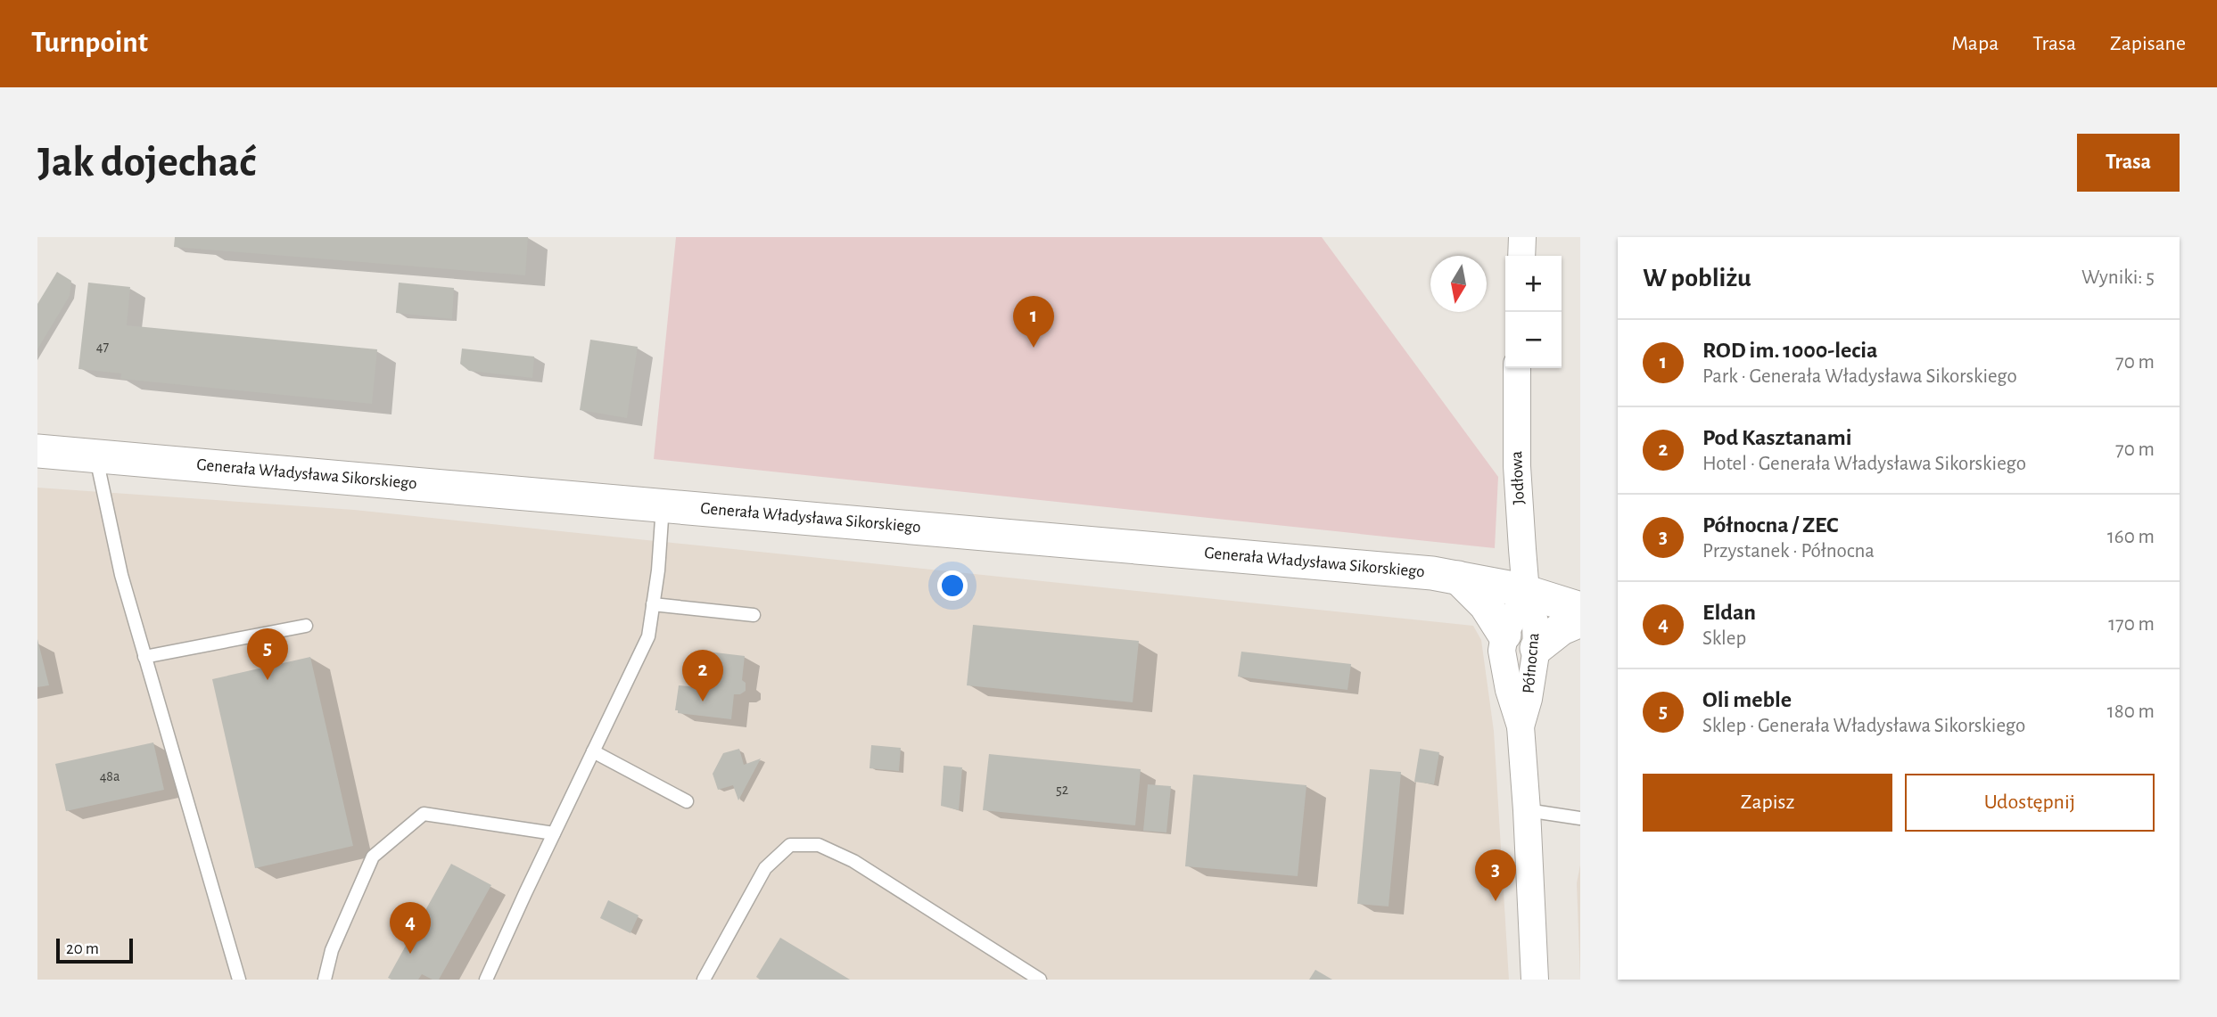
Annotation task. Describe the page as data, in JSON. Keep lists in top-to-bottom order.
{
  "streets": {
    "street": ["Generała Władysława Sikorskiego", "Jodłowa", "Północna"]
  },
  "crossings": [
    ["Generała Władysława Sikorskiego", "Jodłowa"],
    ["Generała Władysława Sikorskiego", "Północna"],
    ["Jodłowa", "Północna"]
  ],
  "house_numbers": ["47", "48a", "52"],
  "scale_bar": "20 m",
  "north": "bottom",
  "page": {
    "header": "Turnpoint",
    "nav": ["Mapa", "Trasa", "Zapisane"],
    "buttons": [
      "Trasa",
      ["Zapisz", "Udostępnij"]
    ],
    "title": "Jak dojechać",
    "heading": ["W pobliżu", "Wyniki: 5"],
    "map_buttons": ["+", "−"],
    "pins": [
      "1",
      "5",
      "2",
      "3",
      "4"
    ],
    "list": [
      {
        "mark": "1",
        "name": "ROD im. 1000-lecia",
        "note": "Park · Generała Władysława Sikorskiego",
        "value": "70 m"
      },
      {
        "mark": "2",
        "name": "Pod Kasztanami",
        "note": "Hotel · Generała Władysława Sikorskiego",
        "value": "70 m"
      },
      {
        "mark": "3",
        "name": "Północna / ZEC",
        "note": "Przystanek · Północna",
        "value": "160 m"
      },
      {
        "mark": "4",
        "name": "Eldan",
        "note": "Sklep",
        "value": "170 m"
      },
      {
        "mark": "5",
        "name": "Oli meble",
        "note": "Sklep · Generała Władysława Sikorskiego",
        "value": "180 m"
      }
    ],
    "scale": "20 m"
  }
}
